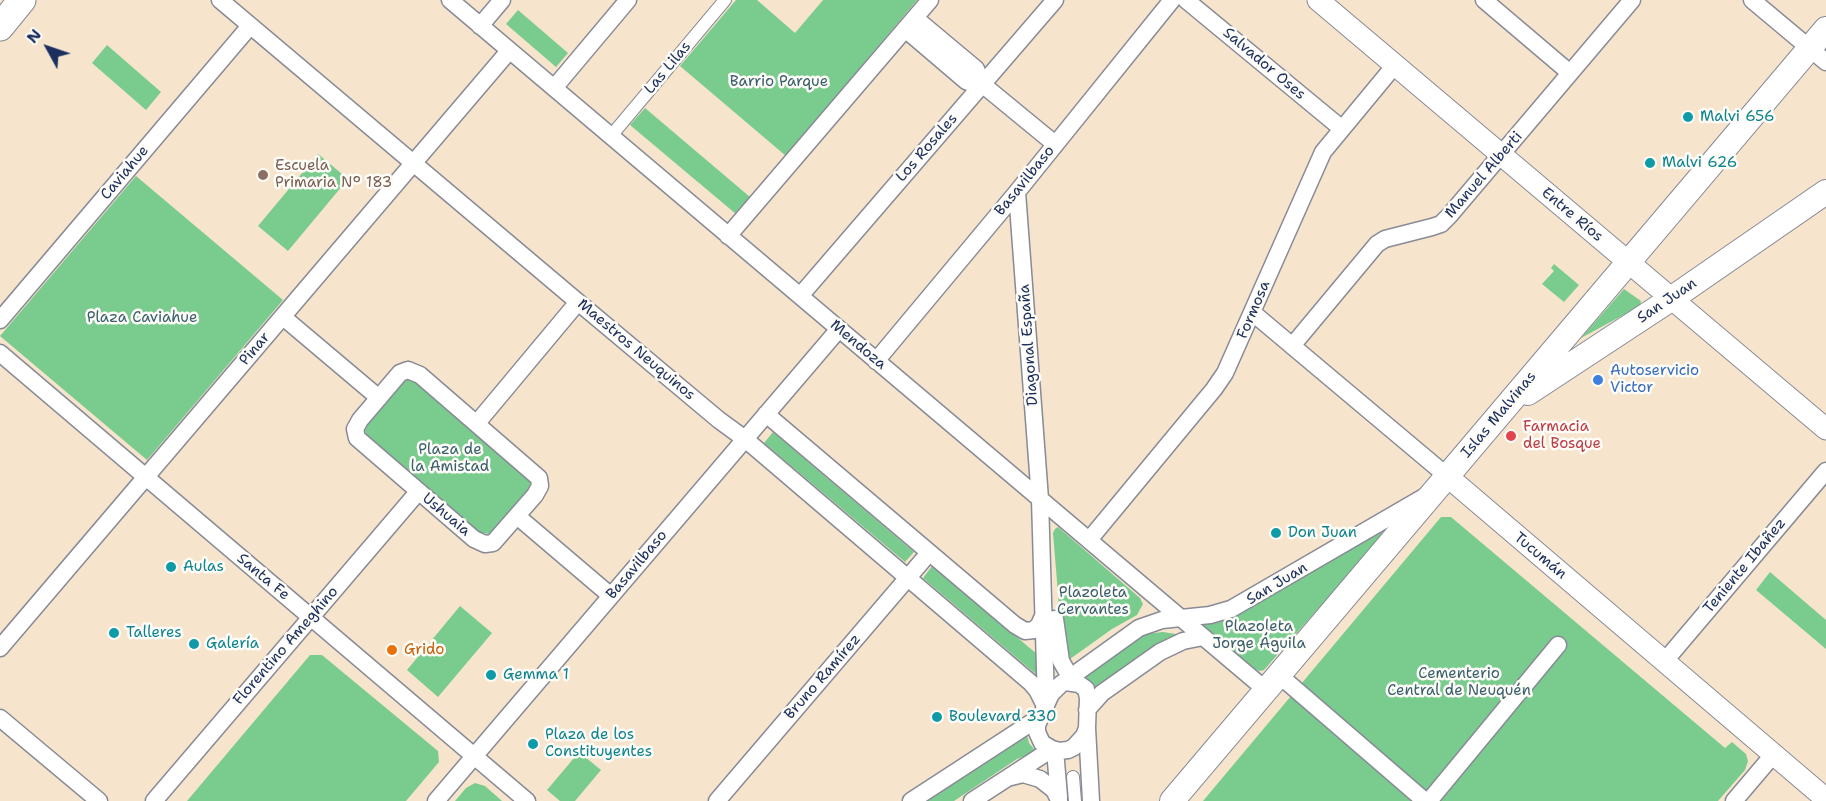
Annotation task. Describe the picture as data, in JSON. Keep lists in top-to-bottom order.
{
  "streets": {
    "main road": ["San Juan", "Islas Malvinas"],
    "street": [
      "Salvador Oses",
      "Las Lilas",
      "Los Rosales",
      "Caviahue",
      "Manuel Alberti",
      "Basavilbaso",
      "Entre Ríos",
      "Formosa",
      "Mendoza",
      "Diagonal España",
      "Pinar",
      "Maestros Neuquinos",
      "Ushuaia",
      "Tucumán",
      "Teniente Ibañez",
      "Santa Fe",
      "Florentino Ameghino",
      "Bruno Ramírez"
    ]
  },
  "crossings": [
    ["Salvador Oses", "Formosa"],
    ["Las Lilas", "Mendoza"],
    ["Los Rosales", "Mendoza"],
    ["Caviahue", "Maestros Neuquinos"],
    ["Manuel Alberti", "Entre Ríos"],
    ["Manuel Alberti", "Tucumán"],
    ["Basavilbaso", "Mendoza"],
    ["Basavilbaso", "Diagonal España"],
    ["Basavilbaso", "Maestros Neuquinos"],
    ["Basavilbaso", "Santa Fe"],
    ["Entre Ríos", "San Juan"],
    ["Entre Ríos", "Formosa"],
    ["Entre Ríos", "Islas Malvinas"],
    ["San Juan", "Mendoza"],
    ["San Juan", "Diagonal España"],
    ["San Juan", "Maestros Neuquinos"],
    ["San Juan", "Islas Malvinas"],
    ["San Juan", "Tucumán"],
    ["Formosa", "Mendoza"],
    ["Formosa", "Tucumán"],
    ["Mendoza", "Diagonal España"],
    ["Mendoza", "Pinar"],
    ["Mendoza", "Islas Malvinas"],
    ["Diagonal España", "Maestros Neuquinos"],
    ["Pinar", "Maestros Neuquinos"],
    ["Pinar", "Santa Fe"],
    ["Maestros Neuquinos", "Bruno Ramírez"],
    ["Islas Malvinas", "Tucumán"],
    ["Ushuaia", "Florentino Ameghino"],
    ["Tucumán", "Teniente Ibañez"],
    ["Santa Fe", "Florentino Ameghino"]
  ],
  "parks": [
    "Barrio Parque",
    "Plaza Caviahue",
    "Plaza de la Amistad",
    "Plazoleta Cervantes",
    "Plazoleta Jorge Águila",
    "Cementerio Central de Neuquén"
  ],
  "places": [
    "Malvi 656",
    "Malvi 626",
    "Escuela Primaria N° 183",
    "Autoservicio Victor",
    "Farmacia del Bosque",
    "Don Juan",
    "Aulas",
    "Talleres",
    "Galería",
    "Grido",
    "Gemma 1",
    "Boulevard 330",
    "Plaza de los Constituyentes"
  ],
  "north": "top left"
}
